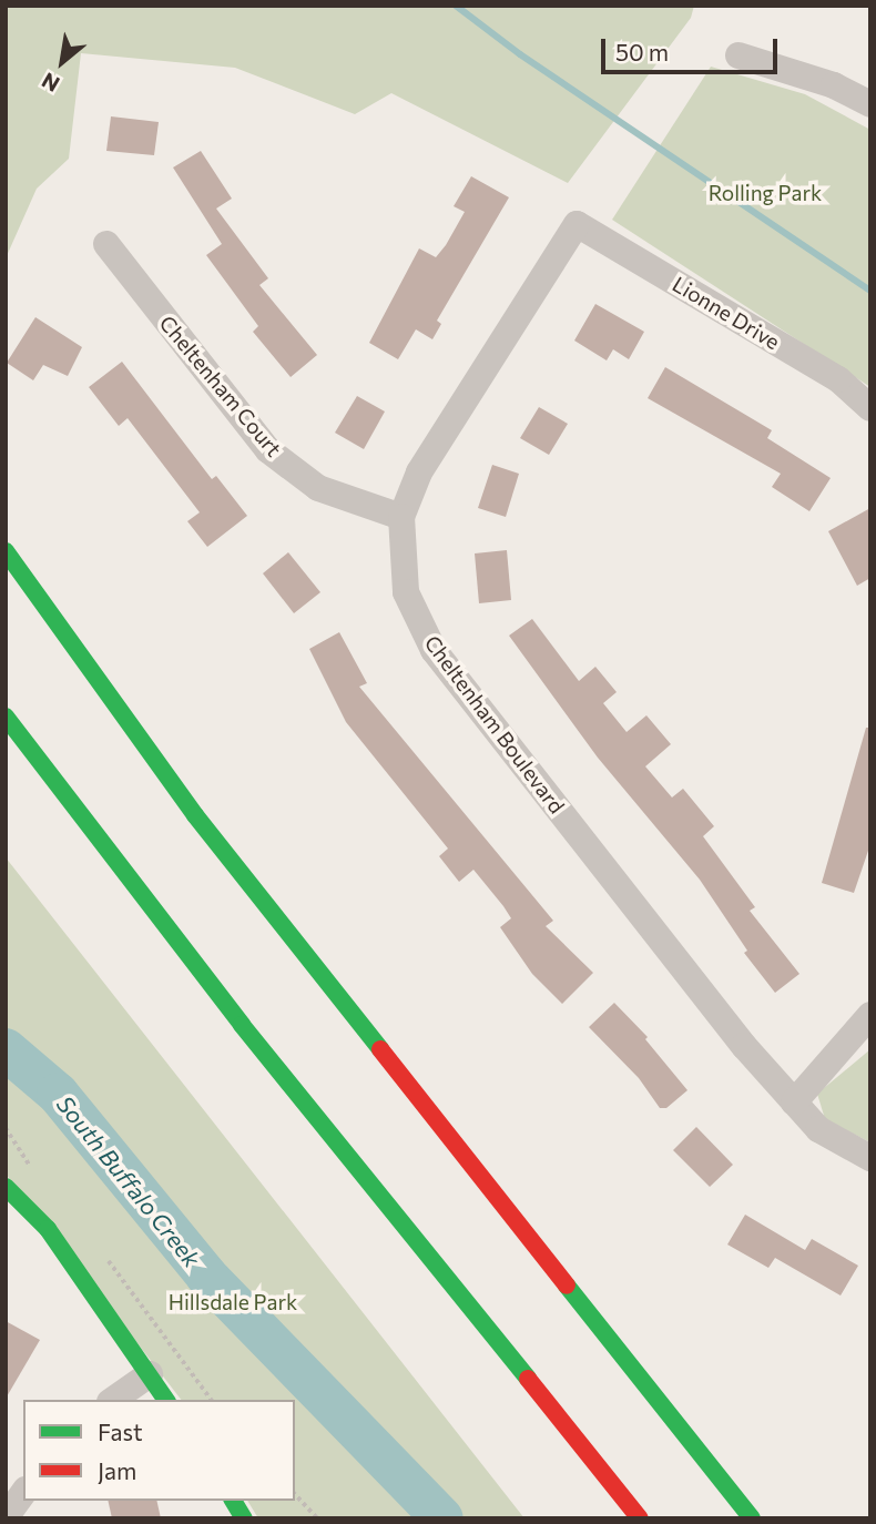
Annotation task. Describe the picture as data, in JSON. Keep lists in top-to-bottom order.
{
  "streets": {
    "street": ["Lionne Drive", "Cheltenham Court", "Cheltenham Boulevard"]
  },
  "crossings": [
    ["Lionne Drive", "Cheltenham Boulevard"],
    ["Cheltenham Court", "Cheltenham Boulevard"]
  ],
  "water": ["South Buffalo Creek"],
  "parks": ["Rolling Park", "Hillsdale Park"],
  "legend": ["Fast", "Jam"],
  "scale_bar": "50 m",
  "north": "bottom left"
}
